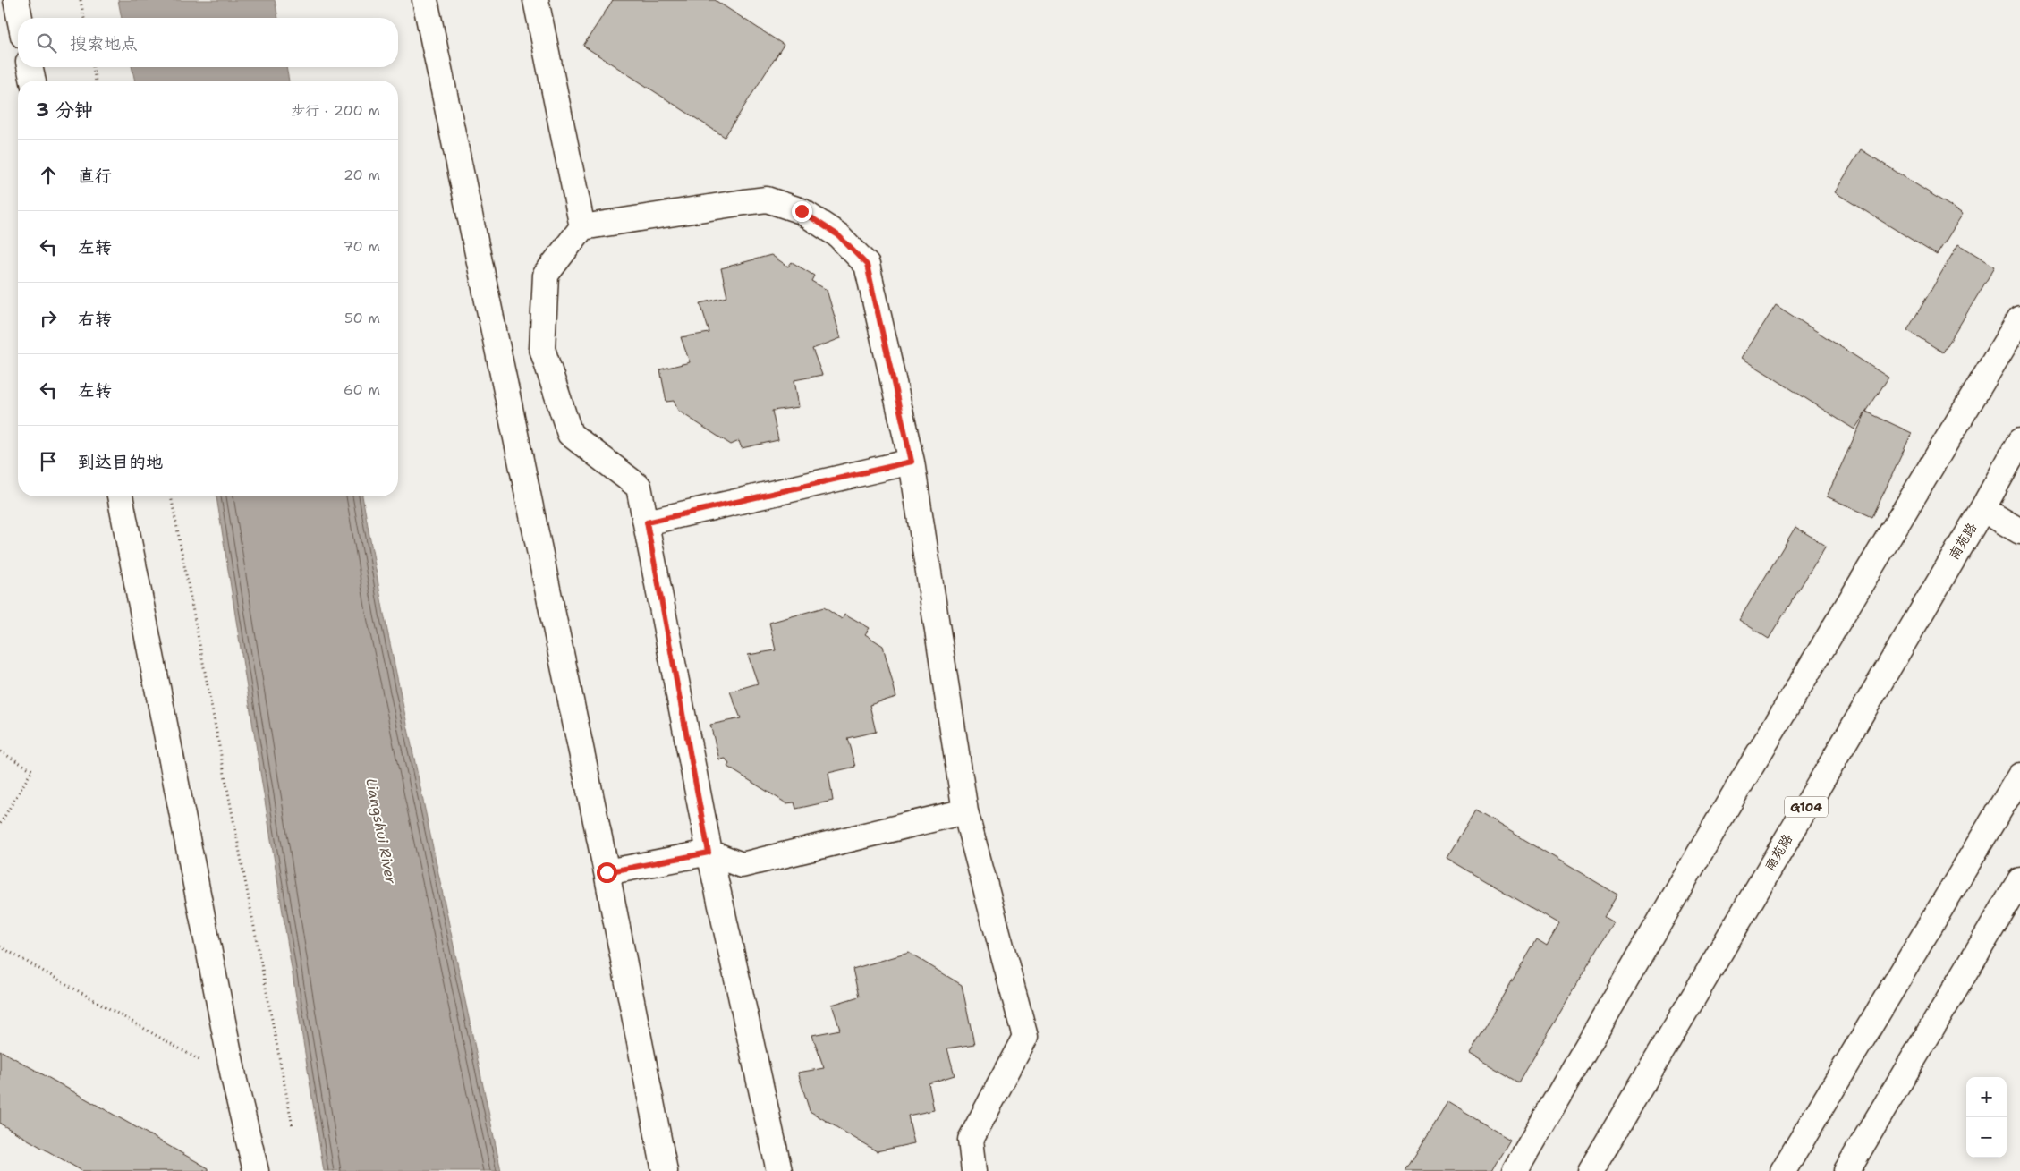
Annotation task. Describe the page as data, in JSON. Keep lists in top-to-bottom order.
{
  "streets": {
    "main road": ["南苑路", "G104"]
  },
  "water": ["Liangshui River"],
  "page": {
    "search": "搜索地点",
    "heading": ["3 分钟", "步行 · 200 m"],
    "list": [
      ["直行", "20 m"],
      ["左转", "70 m"],
      ["右转", "50 m"],
      ["左转", "60 m"],
      "到达目的地"
    ],
    "map_buttons": ["+", "−"]
  }
}
